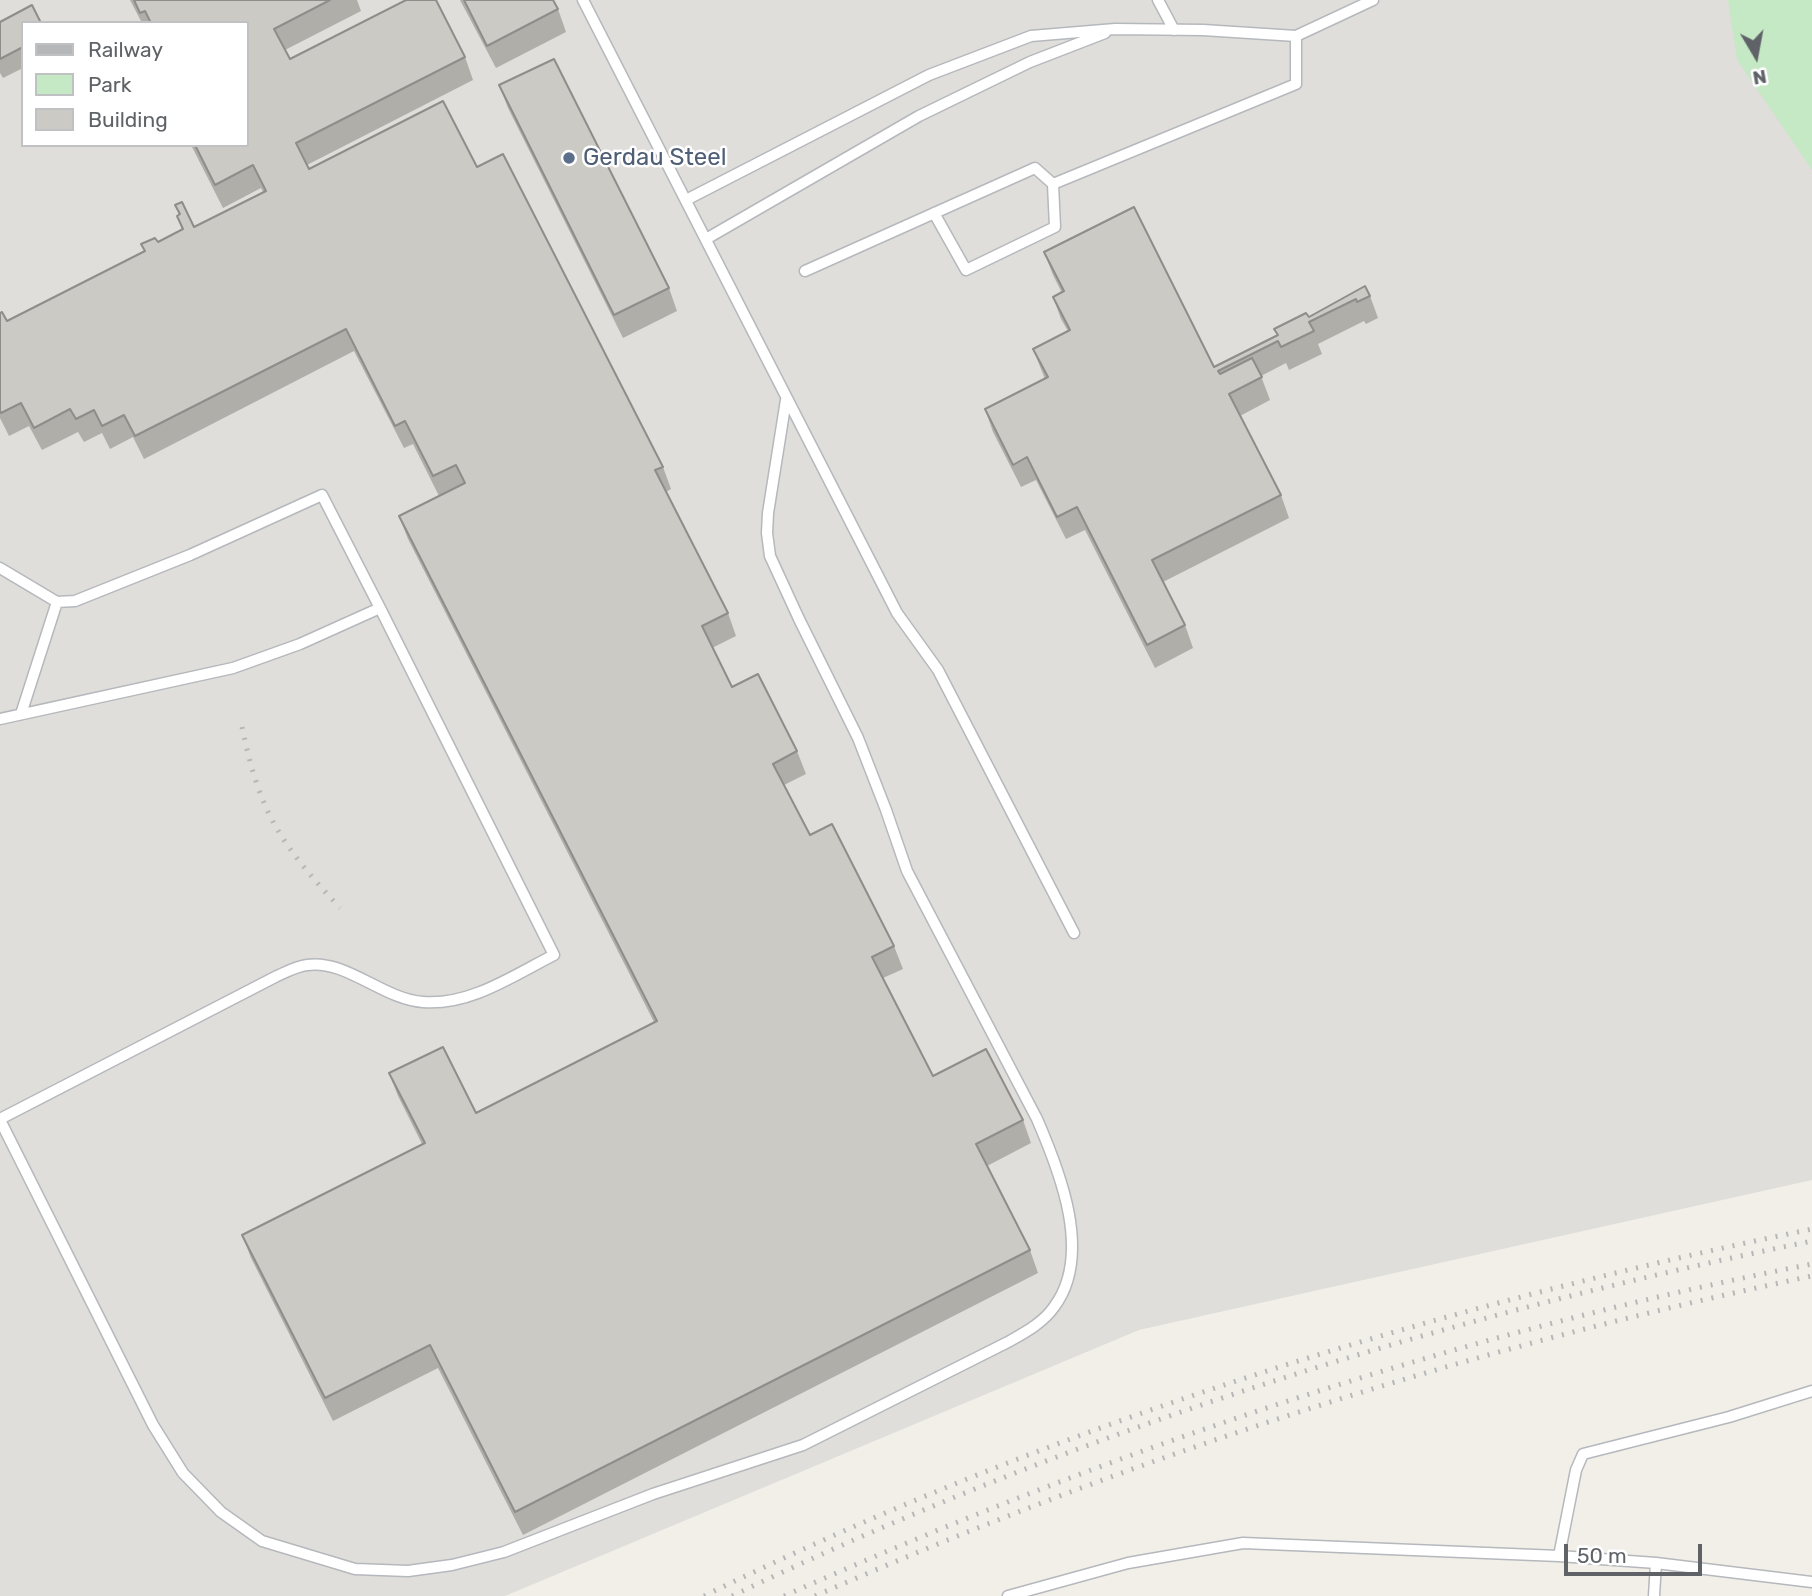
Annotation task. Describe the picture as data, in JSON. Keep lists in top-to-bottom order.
{
  "places": ["Gerdau Steel"],
  "legend": ["Railway", "Park", "Building"],
  "scale_bar": "50 m",
  "north": "bottom"
}
